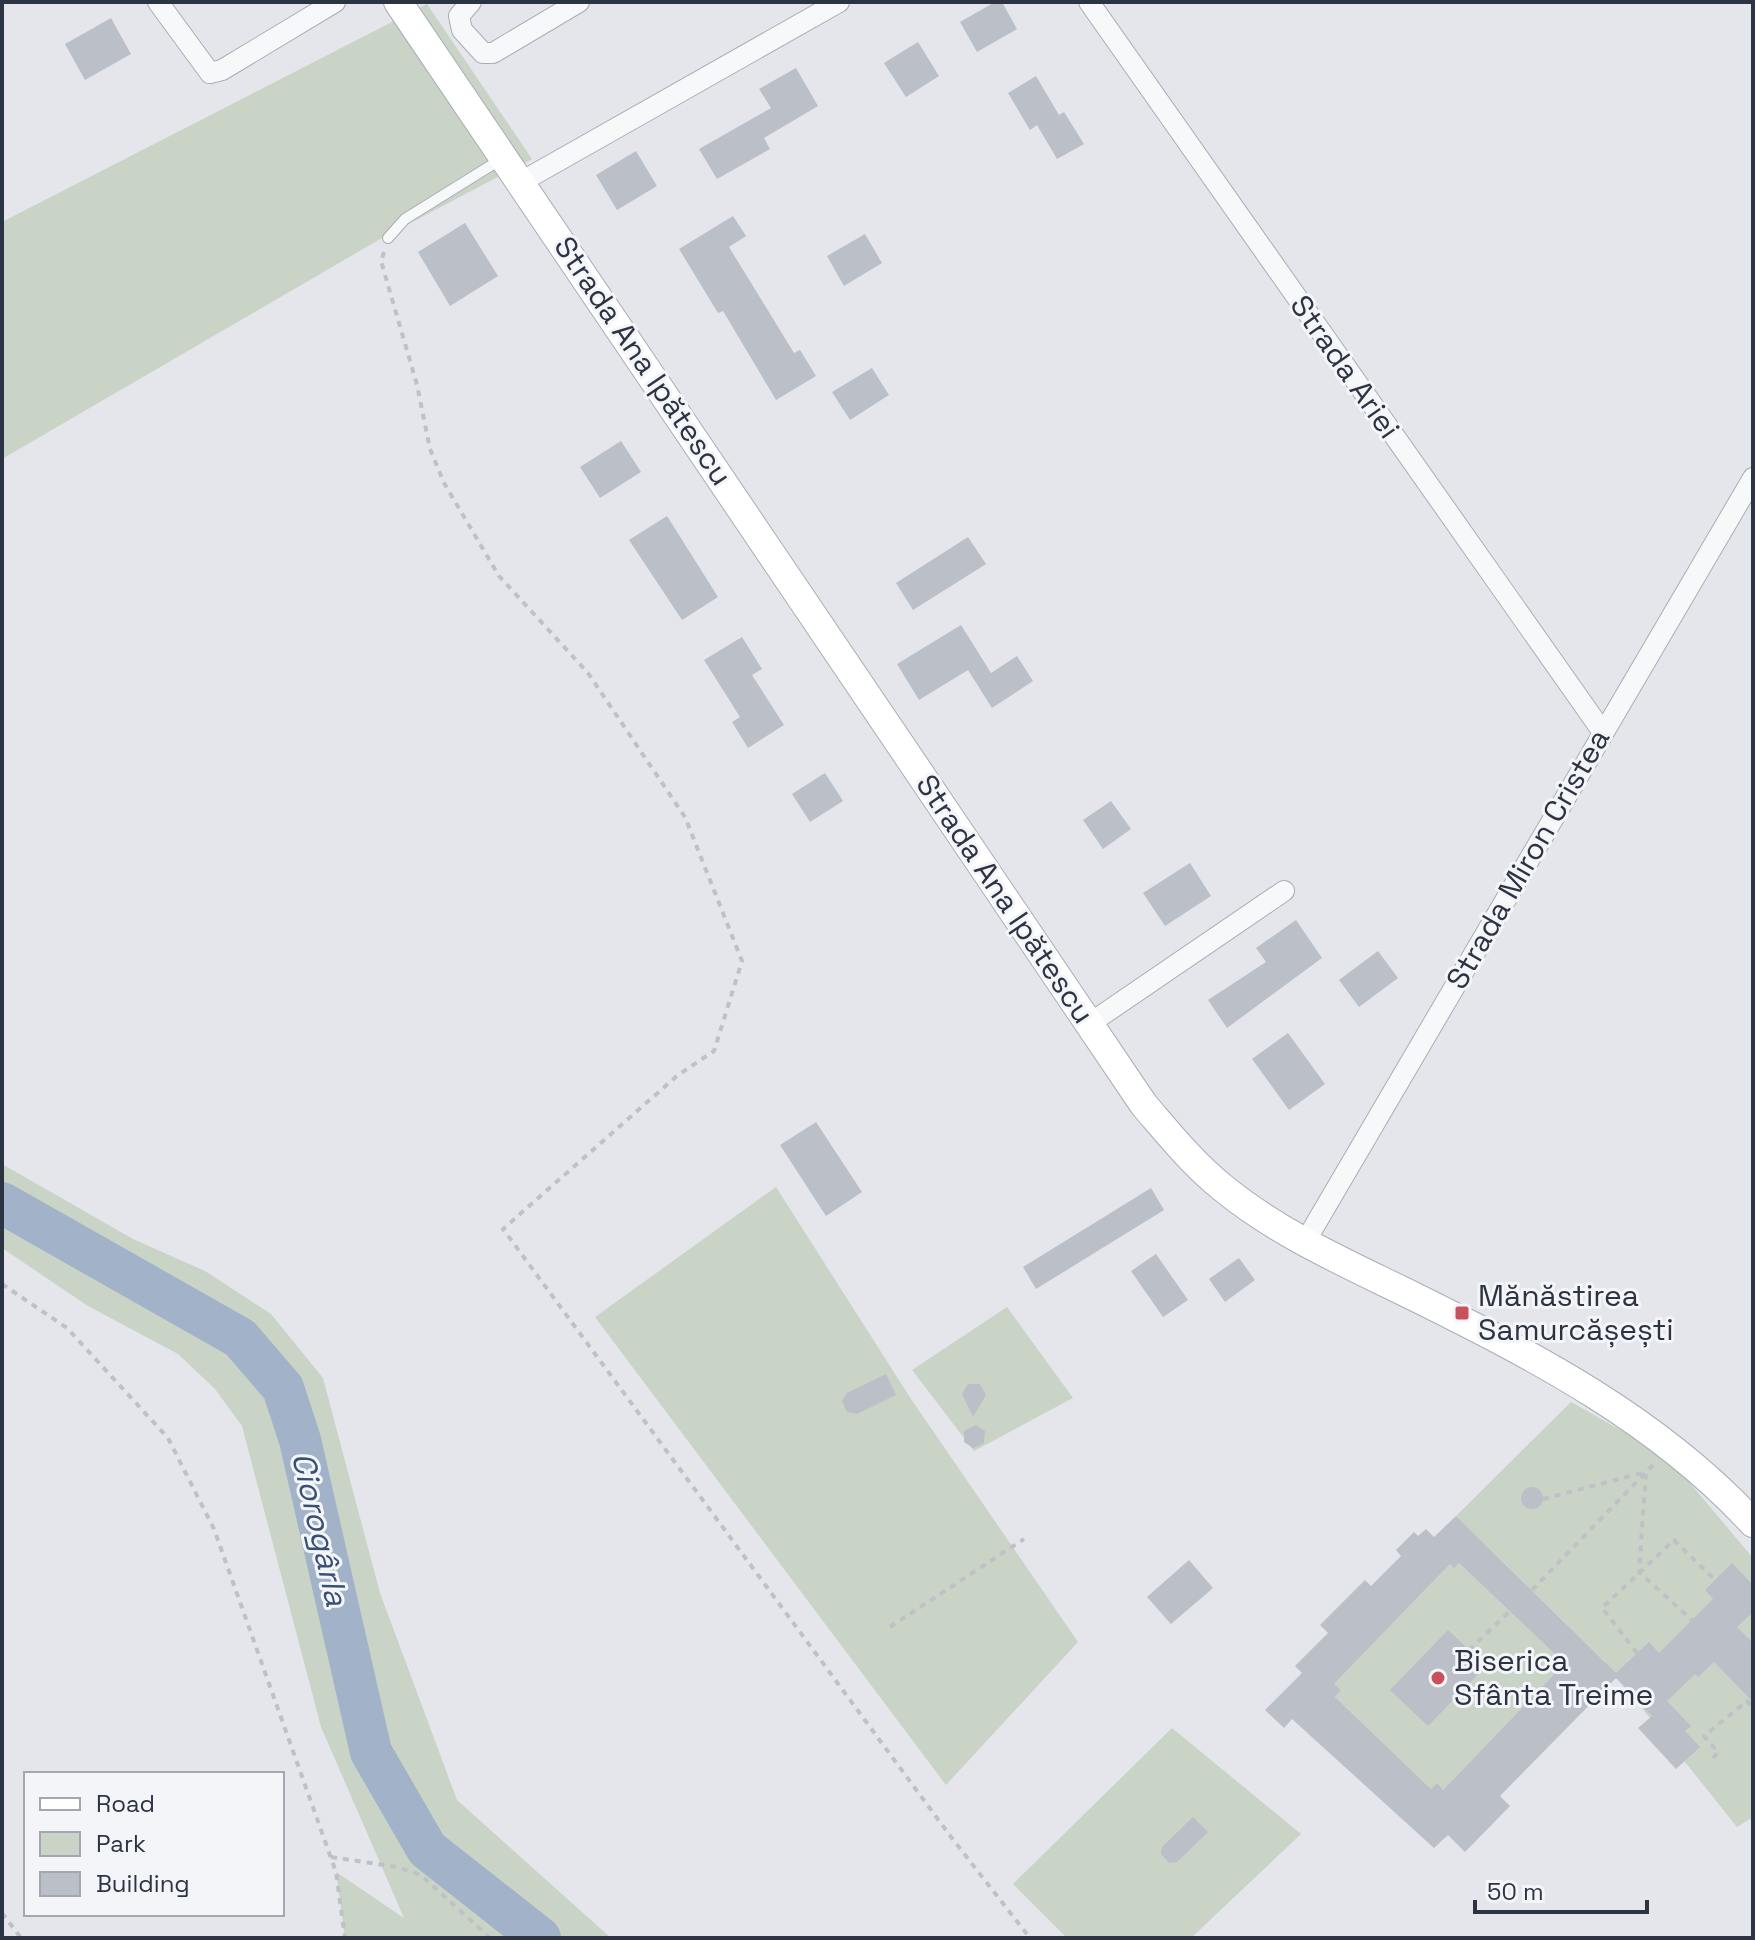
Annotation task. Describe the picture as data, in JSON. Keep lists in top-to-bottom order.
{
  "streets": {
    "main road": ["Strada Ana Ipătescu"],
    "street": ["Strada Ariei", "Strada Miron Cristea"]
  },
  "crossings": [
    ["Strada Ana Ipătescu", "Strada Miron Cristea"],
    ["Strada Ariei", "Strada Miron Cristea"]
  ],
  "water": ["Ciorogârla"],
  "places": {
    "transit": ["Mănăstirea Samurcășești"],
    "other": ["Biserica Sfânta Treime"]
  },
  "legend": ["Road", "Park", "Building"],
  "scale_bar": "50 m"
}
